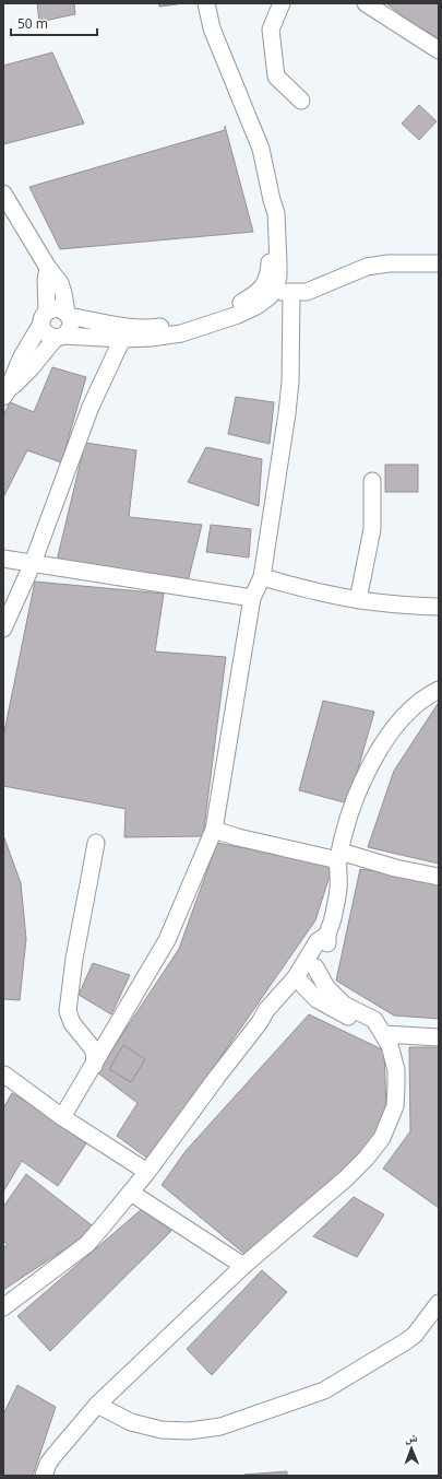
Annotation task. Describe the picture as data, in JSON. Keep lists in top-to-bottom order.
{
  "scale_bar": "50 m",
  "north": "top"
}
